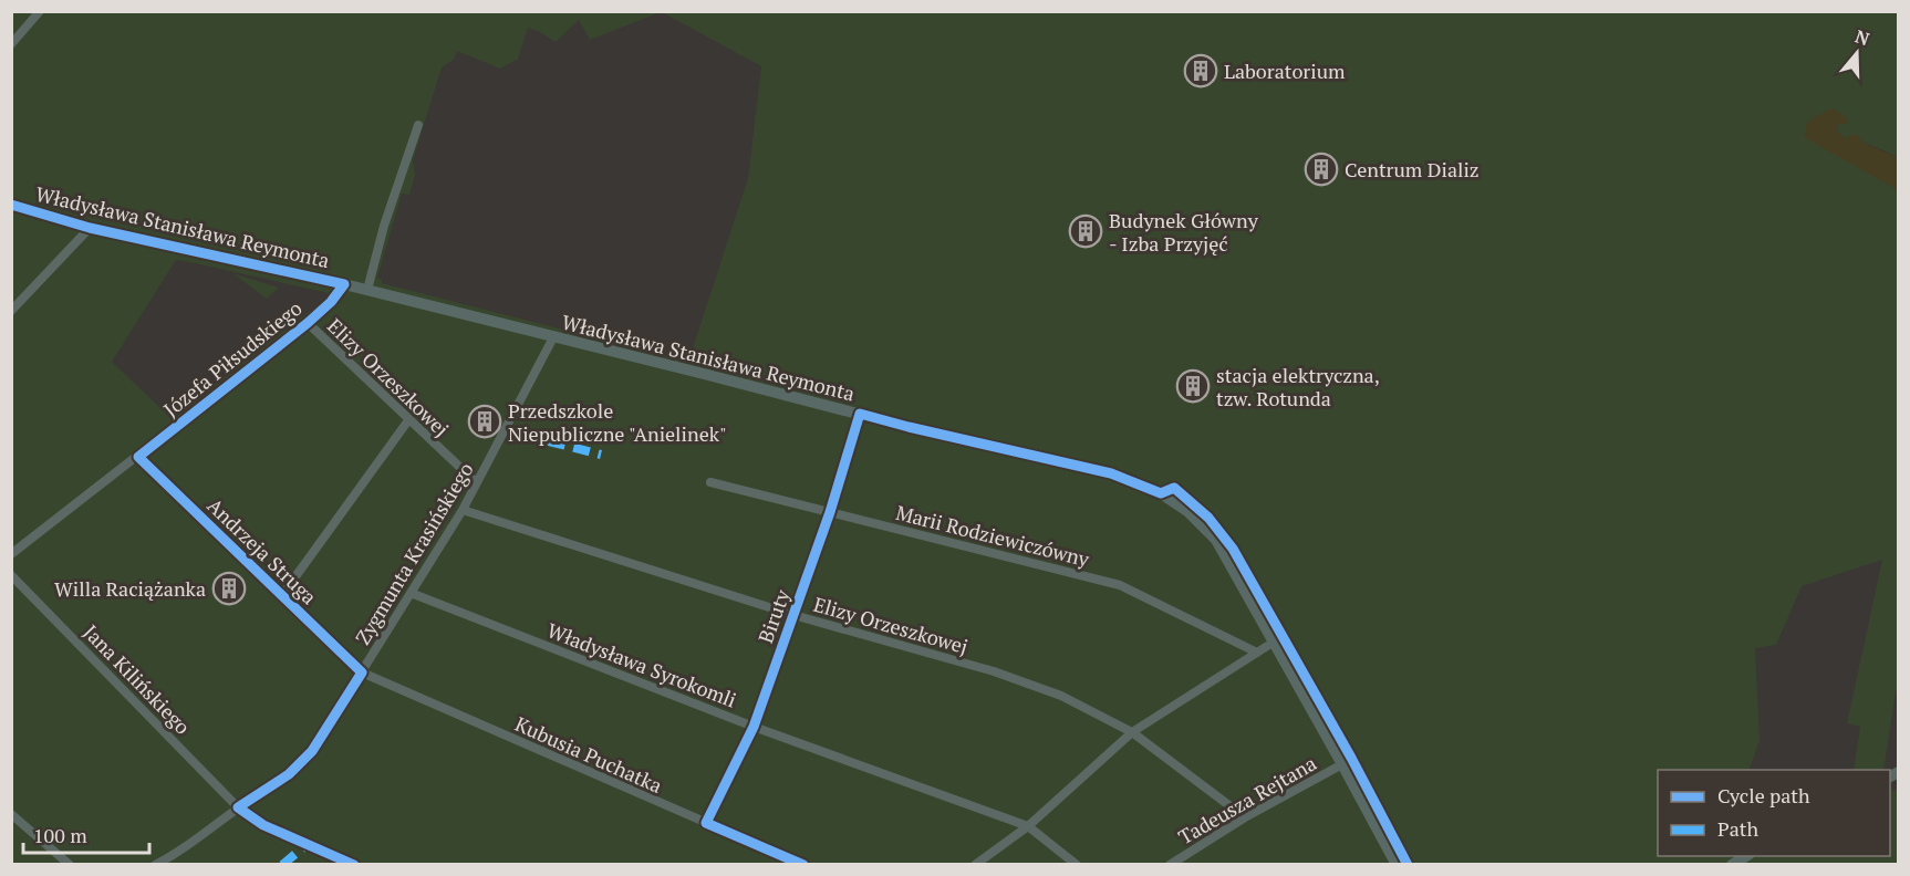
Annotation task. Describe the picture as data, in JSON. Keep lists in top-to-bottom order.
{
  "streets": {
    "street": [
      "Władysława Stanisława Reymonta",
      "Józefa Piłsudskiego",
      "Elizy Orzeszkowej",
      "Marii Rodziewiczówny",
      "Andrzeja Struga",
      "Zygmunta Krasińskiego",
      "Biruty",
      "Władysława Syrokomli",
      "Jana Kilińskiego",
      "Kubusia Puchatka",
      "Tadeusza Rejtana"
    ]
  },
  "crossings": [
    ["Władysława Stanisława Reymonta", "Józefa Piłsudskiego"],
    ["Władysława Stanisława Reymonta", "Zygmunta Krasińskiego"],
    ["Władysława Stanisława Reymonta", "Biruty"],
    ["Władysława Stanisława Reymonta", "Tadeusza Rejtana"],
    ["Józefa Piłsudskiego", "Elizy Orzeszkowej"],
    ["Józefa Piłsudskiego", "Andrzeja Struga"],
    ["Elizy Orzeszkowej", "Zygmunta Krasińskiego"],
    ["Elizy Orzeszkowej", "Biruty"],
    ["Elizy Orzeszkowej", "Tadeusza Rejtana"],
    ["Marii Rodziewiczówny", "Biruty"],
    ["Andrzeja Struga", "Zygmunta Krasińskiego"],
    ["Andrzeja Struga", "Kubusia Puchatka"],
    ["Zygmunta Krasińskiego", "Władysława Syrokomli"],
    ["Zygmunta Krasińskiego", "Jana Kilińskiego"],
    ["Zygmunta Krasińskiego", "Kubusia Puchatka"],
    ["Biruty", "Władysława Syrokomli"],
    ["Biruty", "Kubusia Puchatka"]
  ],
  "places": {
    "building": [
      "Laboratorium",
      "Centrum Dializ",
      "Budynek Główny - Izba Przyjęć",
      "stacja elektryczna, tzw. Rotunda",
      "Przedszkole Niepubliczne \"Anielinek\"",
      "Willa Raciążanka"
    ]
  },
  "legend": ["Cycle path", "Path"],
  "scale_bar": "100 m",
  "north": "top"
}
